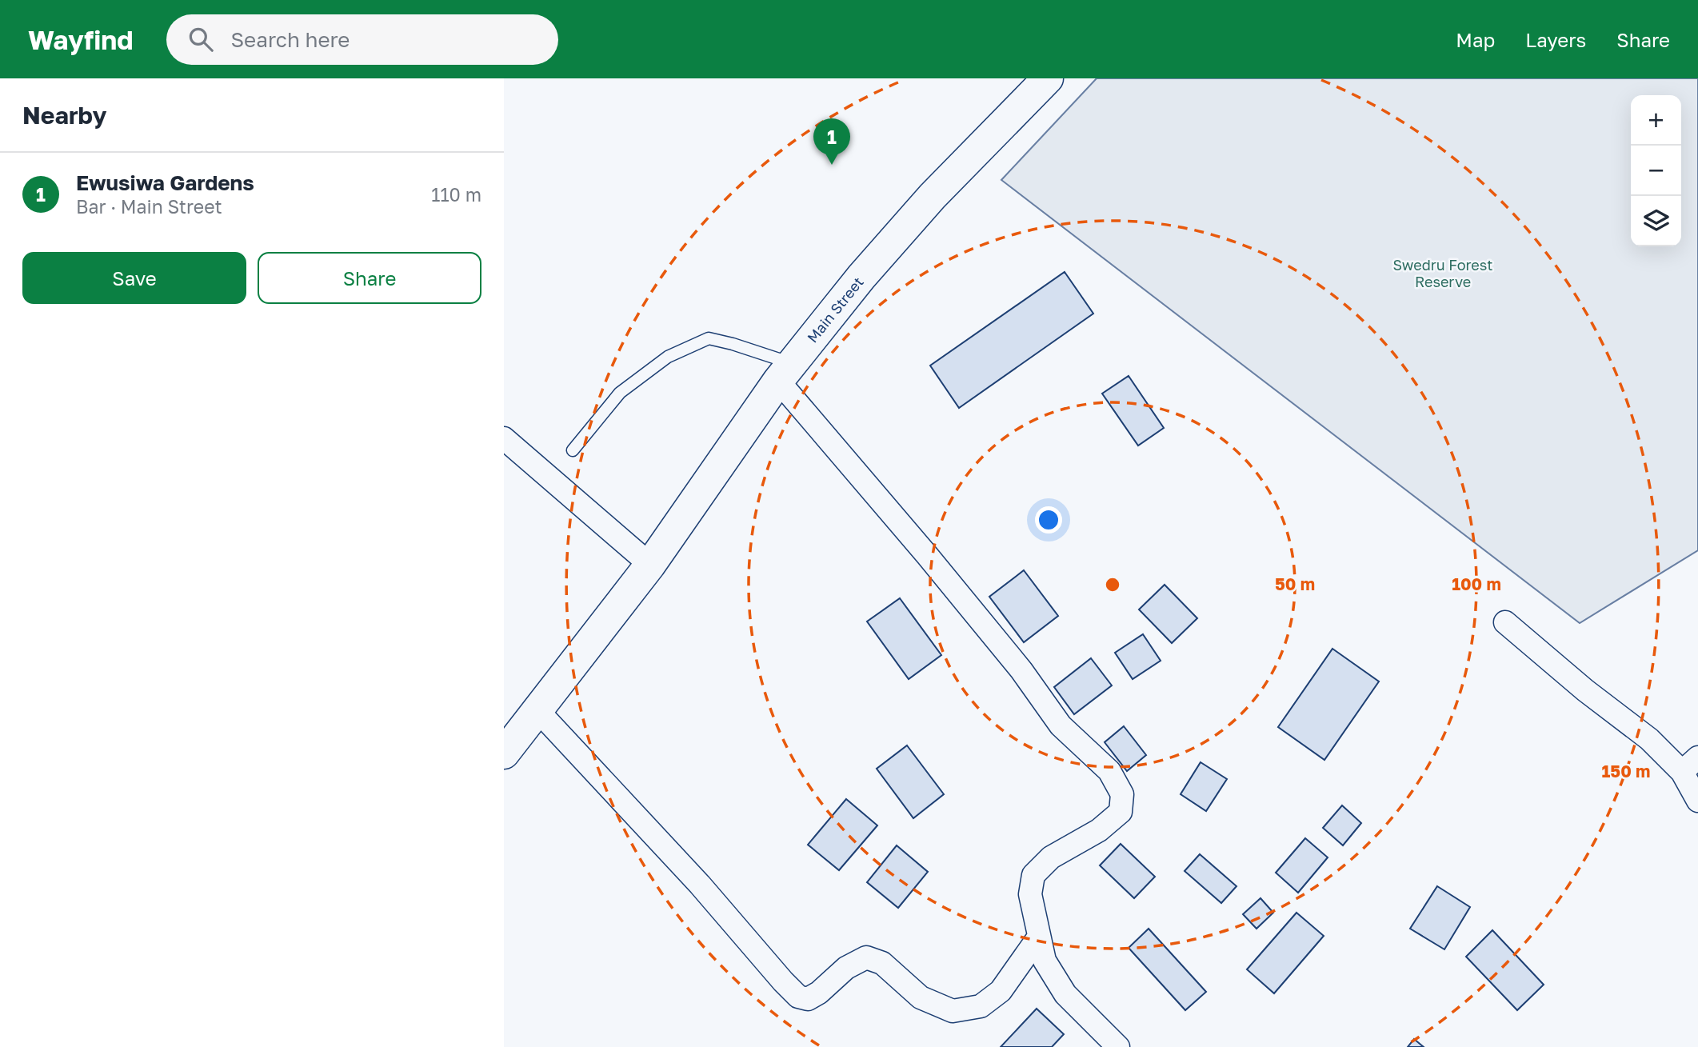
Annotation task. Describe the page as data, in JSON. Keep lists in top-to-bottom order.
{
  "streets": {
    "main road": ["Main Street"]
  },
  "parks": ["Swedru Forest Reserve"],
  "page": {
    "header": "Wayfind",
    "search": "Search here",
    "nav": ["Map", "Layers", "Share"],
    "heading": "Nearby",
    "map_buttons": ["+", "−"],
    "pins": "1",
    "list": [
      {
        "mark": "1",
        "name": "Ewusiwa Gardens",
        "note": "Bar · Main Street",
        "value": "110 m"
      }
    ],
    "buttons": ["Save", "Share"]
  },
  "rings": ["50 m", "100 m", "150 m"]
}
